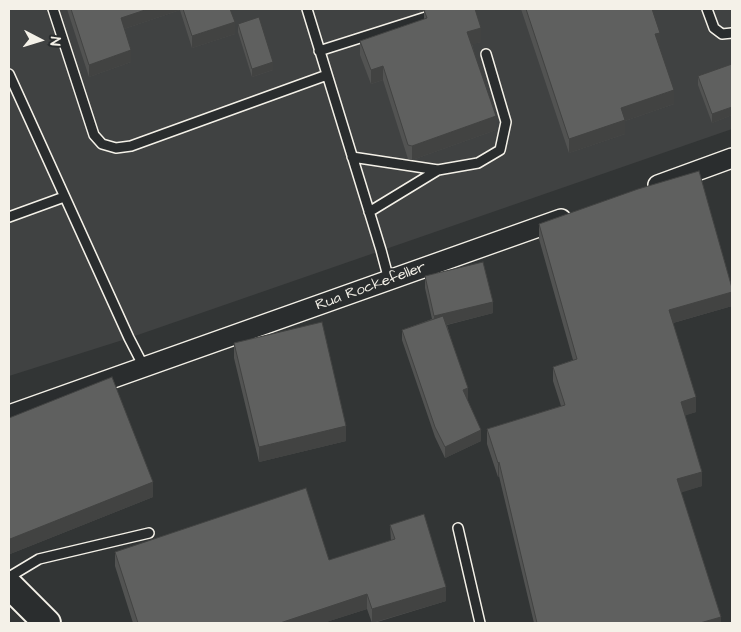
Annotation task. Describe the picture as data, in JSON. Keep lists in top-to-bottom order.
{
  "streets": {
    "street": ["Rua Rockefeller"]
  },
  "north": "right"
}
